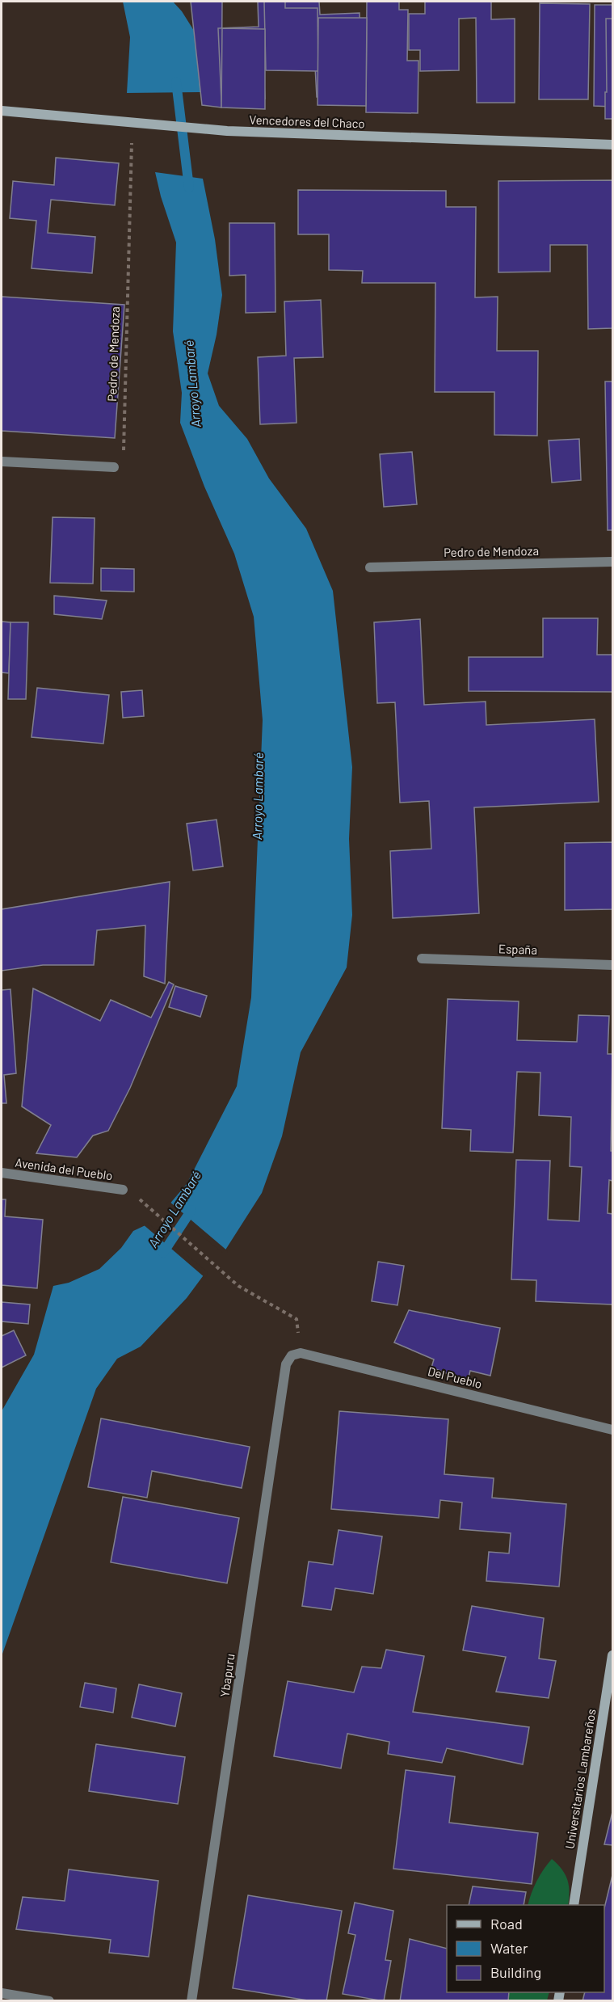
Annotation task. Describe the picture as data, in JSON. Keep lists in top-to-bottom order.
{
  "streets": {
    "street": [
      "Vencedores del Chaco",
      "Pedro de Mendoza",
      "España",
      "Avenida del Pueblo",
      "Del Pueblo",
      "Ybapuru",
      "Universitarios Lambareños"
    ]
  },
  "crossings": [
    ["Vencedores del Chaco", "Pedro de Mendoza"],
    ["Del Pueblo", "Ybapuru"]
  ],
  "water": ["Arroyo Lambaré"],
  "legend": ["Road", "Water", "Building"]
}
